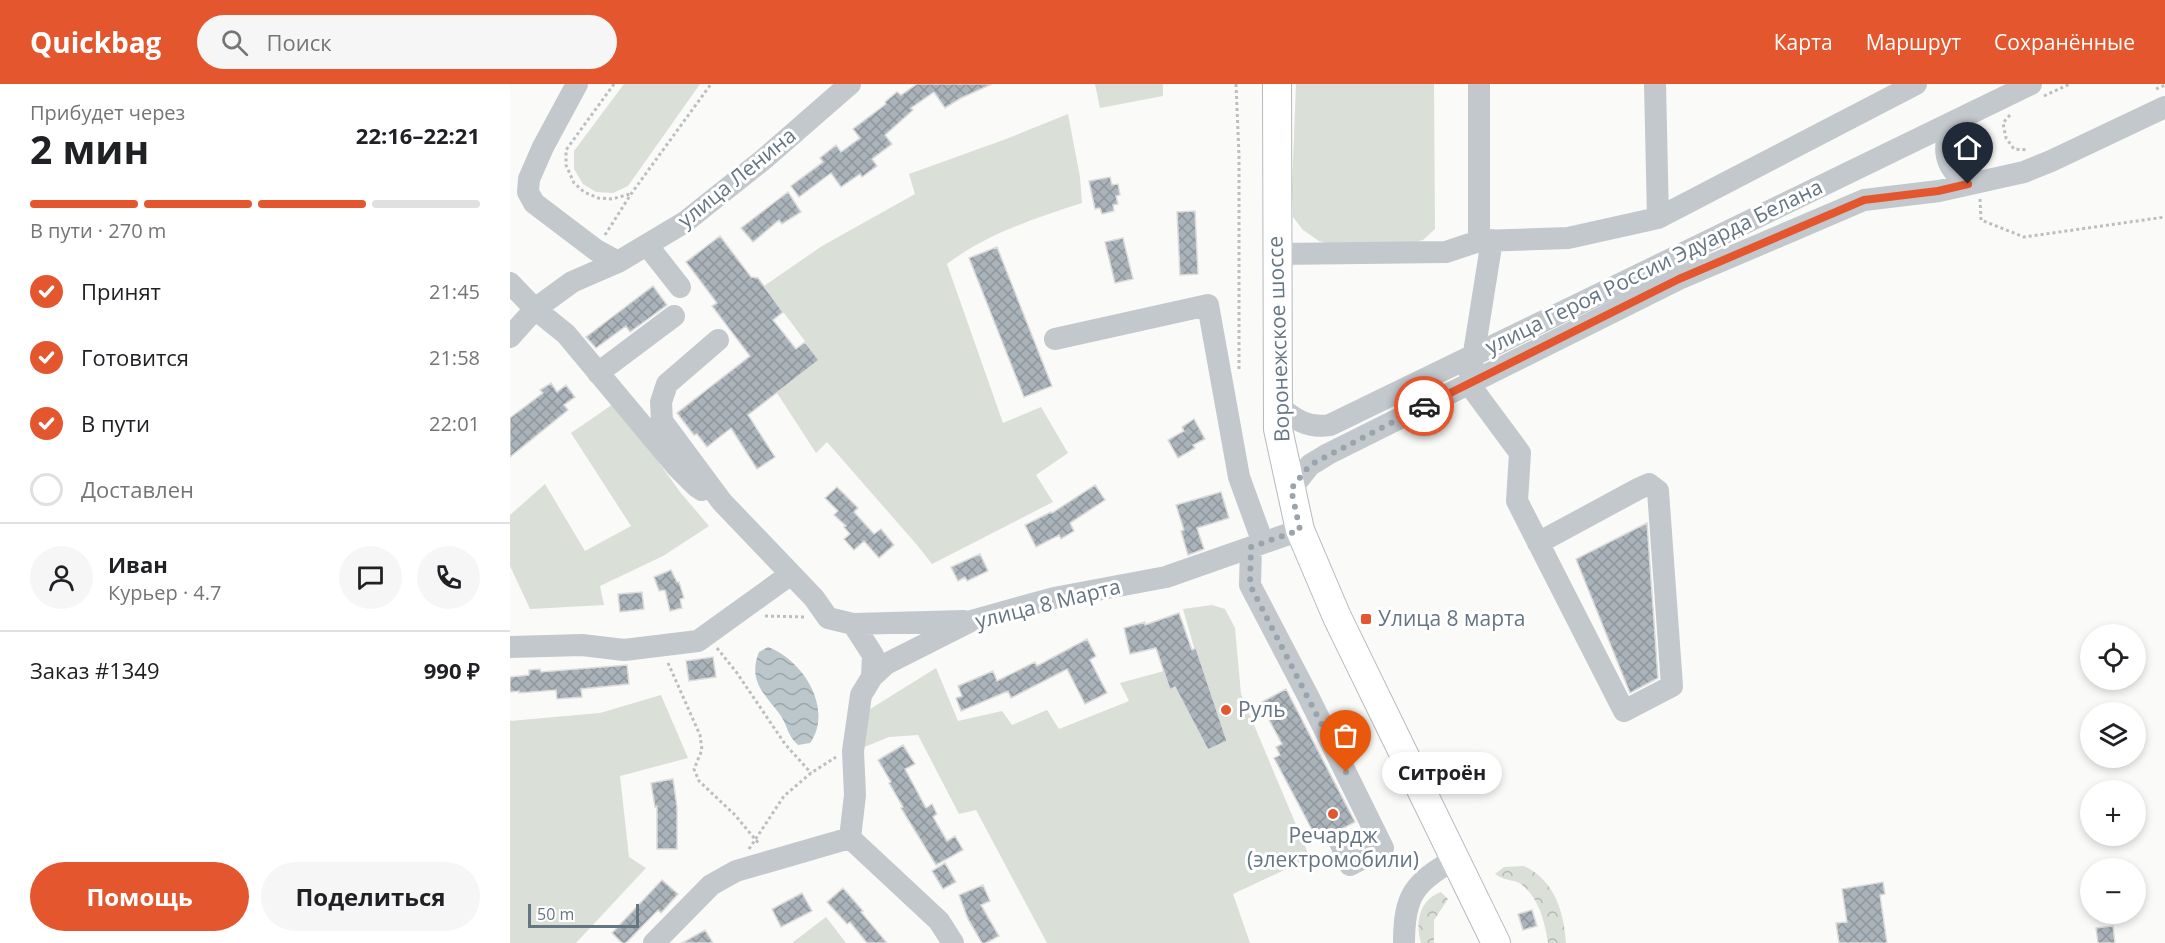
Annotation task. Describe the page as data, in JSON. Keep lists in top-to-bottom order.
{
  "streets": {
    "main road": ["Воронежское шоссе"],
    "street": ["улица Ленина", "улица Героя России Эдуарда Белана", "улица 8 Марта"]
  },
  "crossings": [
    ["улица Героя России Эдуарда Белана", "Воронежское шоссе"],
    ["Воронежское шоссе", "улица 8 Марта"]
  ],
  "places": {
    "transit": ["Улица 8 марта"],
    "other": ["Руль", "Ситроён", "Речардж (электромобили)"]
  },
  "scale_bar": "50 m",
  "page": {
    "header": "Quickbag",
    "search": "Поиск",
    "nav": ["Карта", "Маршрут", "Сохранённые"],
    "heading": ["2 мин", "Прибудет через", "22:16–22:21"],
    "panel": [
      "Иван",
      "Курьер · 4.7",
      "Заказ #1349",
      "990 ₽"
    ],
    "bar": "В пути · 270 m",
    "list": [
      ["Принят", "21:45"],
      ["Готовится", "21:58"],
      ["В пути", "22:01"],
      "Доставлен"
    ],
    "map_buttons": ["+", "−"],
    "bubble": "Ситроён",
    "buttons": ["Помощь", "Поделиться"],
    "scale": "50 m"
  }
}
